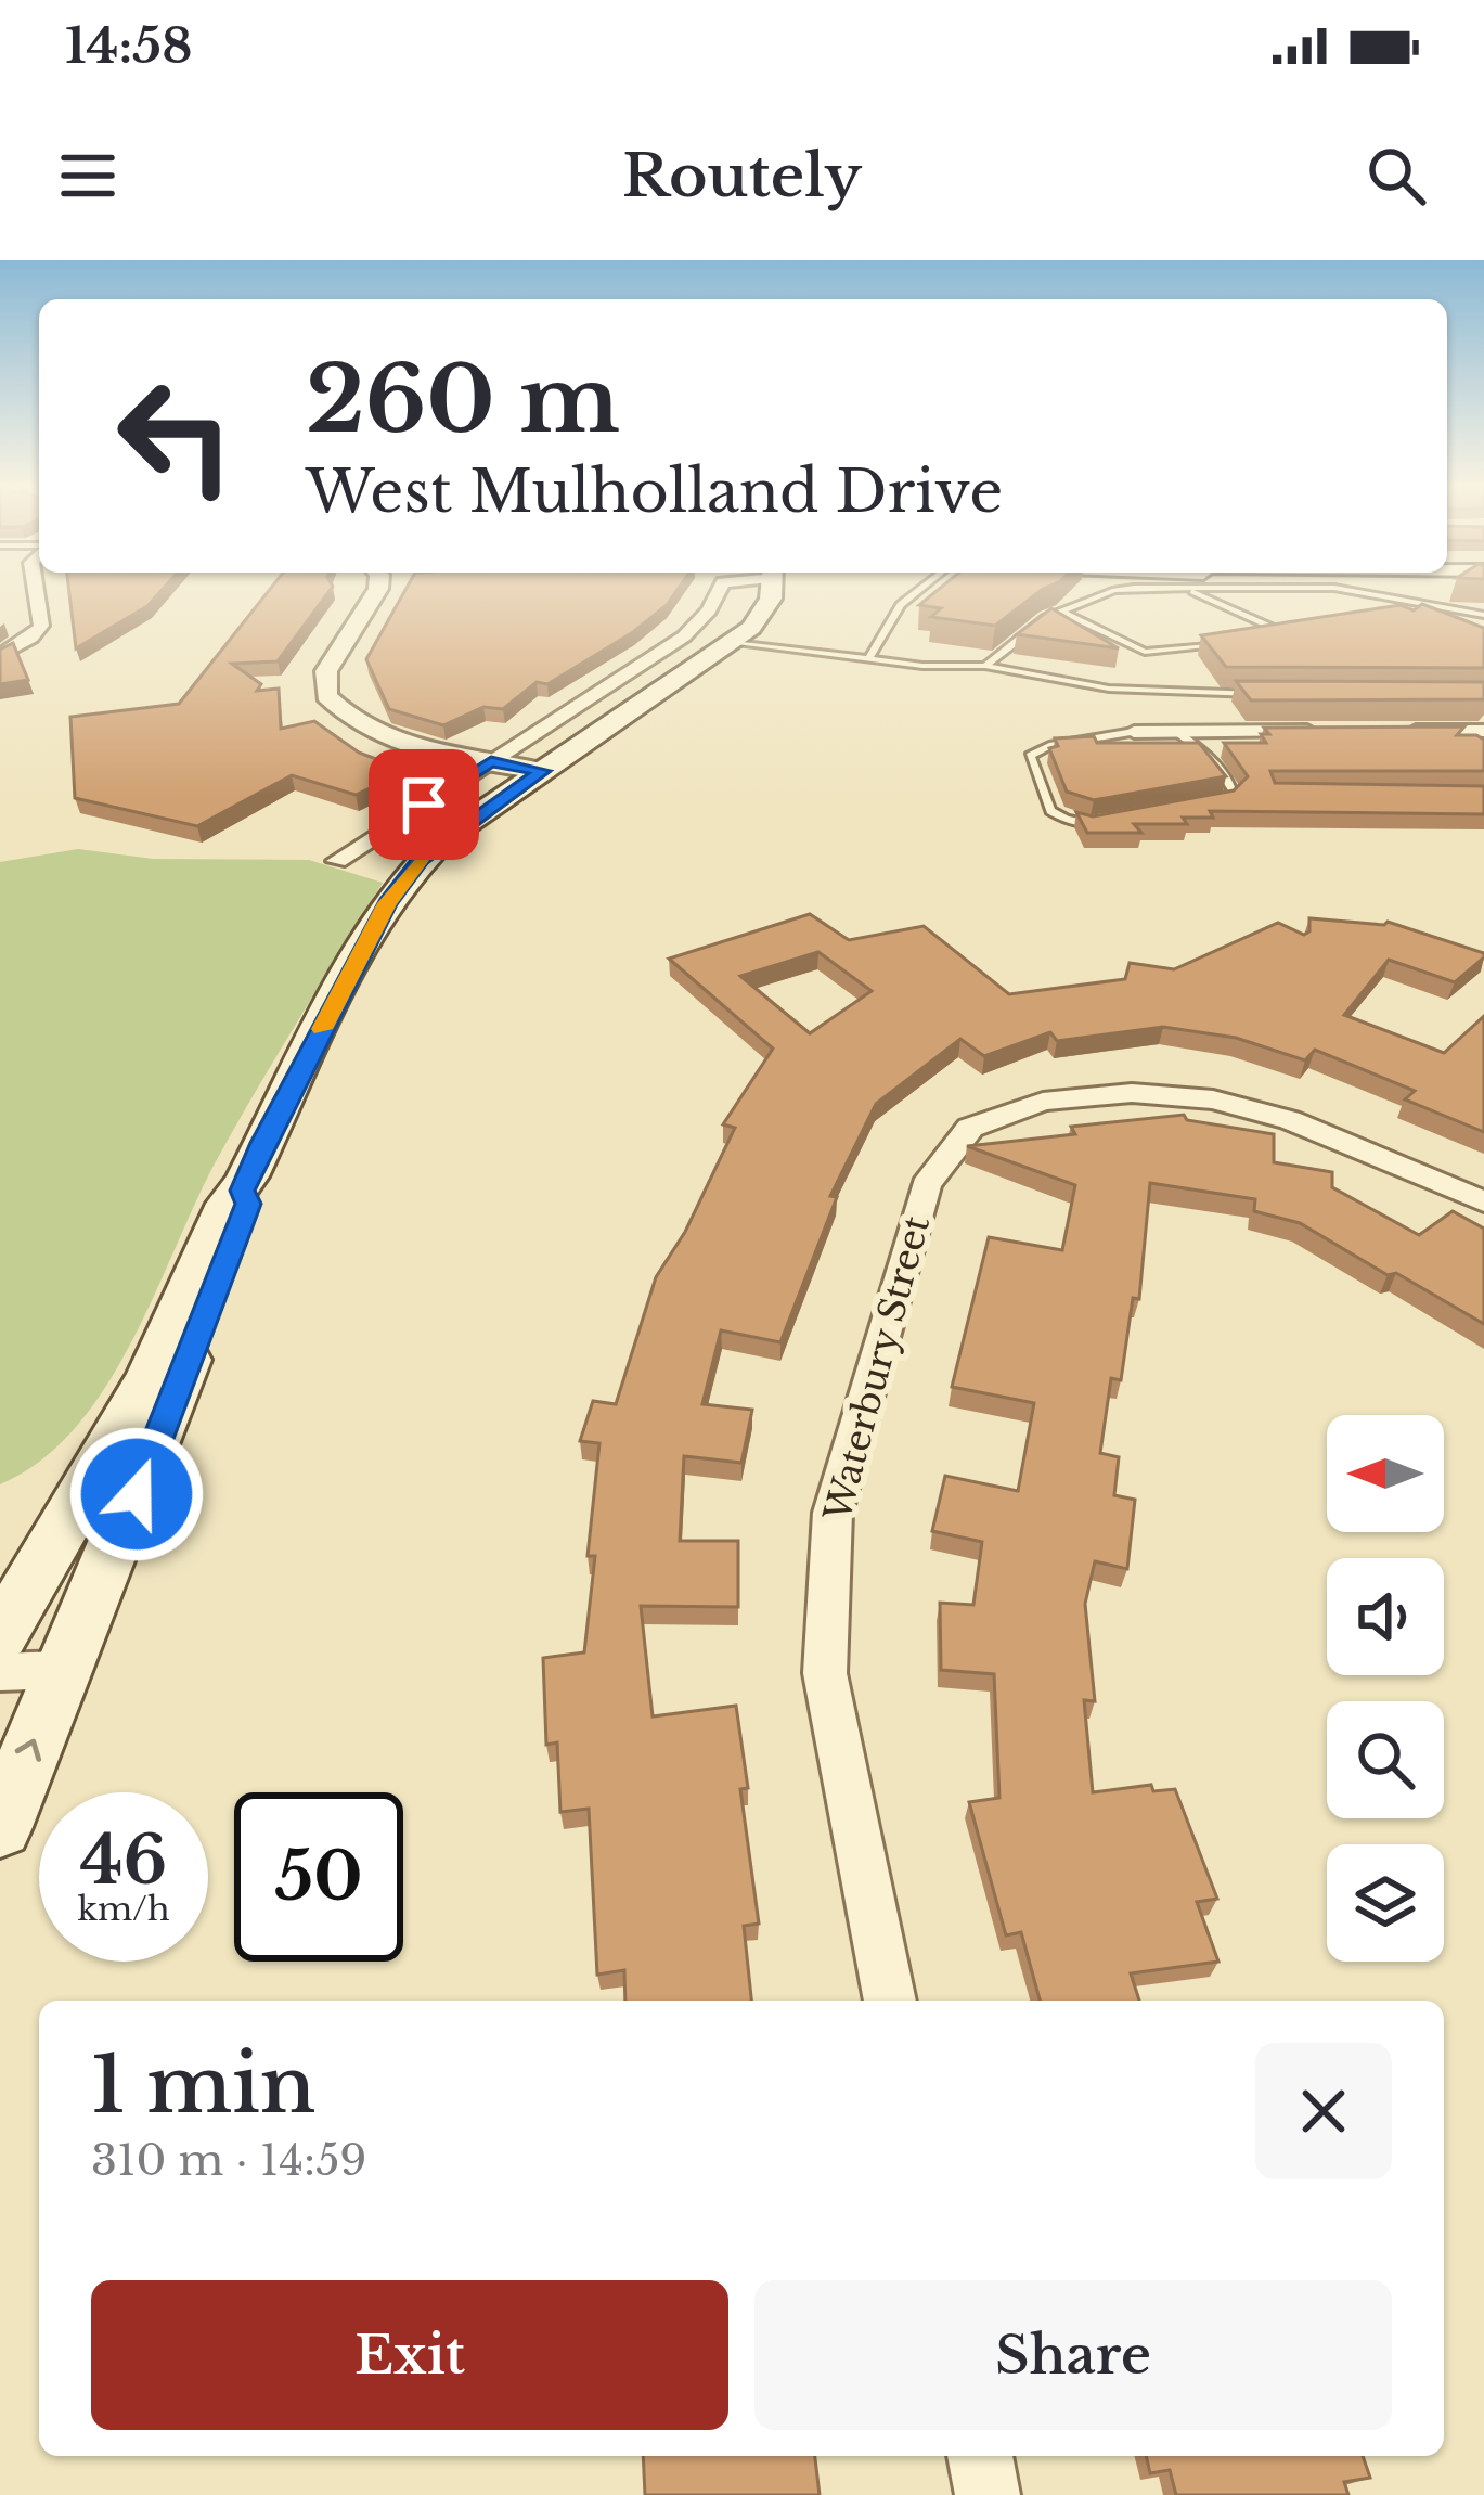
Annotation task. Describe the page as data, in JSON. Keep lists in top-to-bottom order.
{
  "streets": {
    "street": ["Waterbury Street"]
  },
  "north": "left",
  "page": {
    "status": "14:58",
    "header": "Routely",
    "turn": ["260 m", "West Mulholland Drive"],
    "speed": "46 km/h",
    "limit": "50",
    "heading": ["1 min", "310 m · 14:59"],
    "buttons": ["Exit", "Share"]
  }
}
